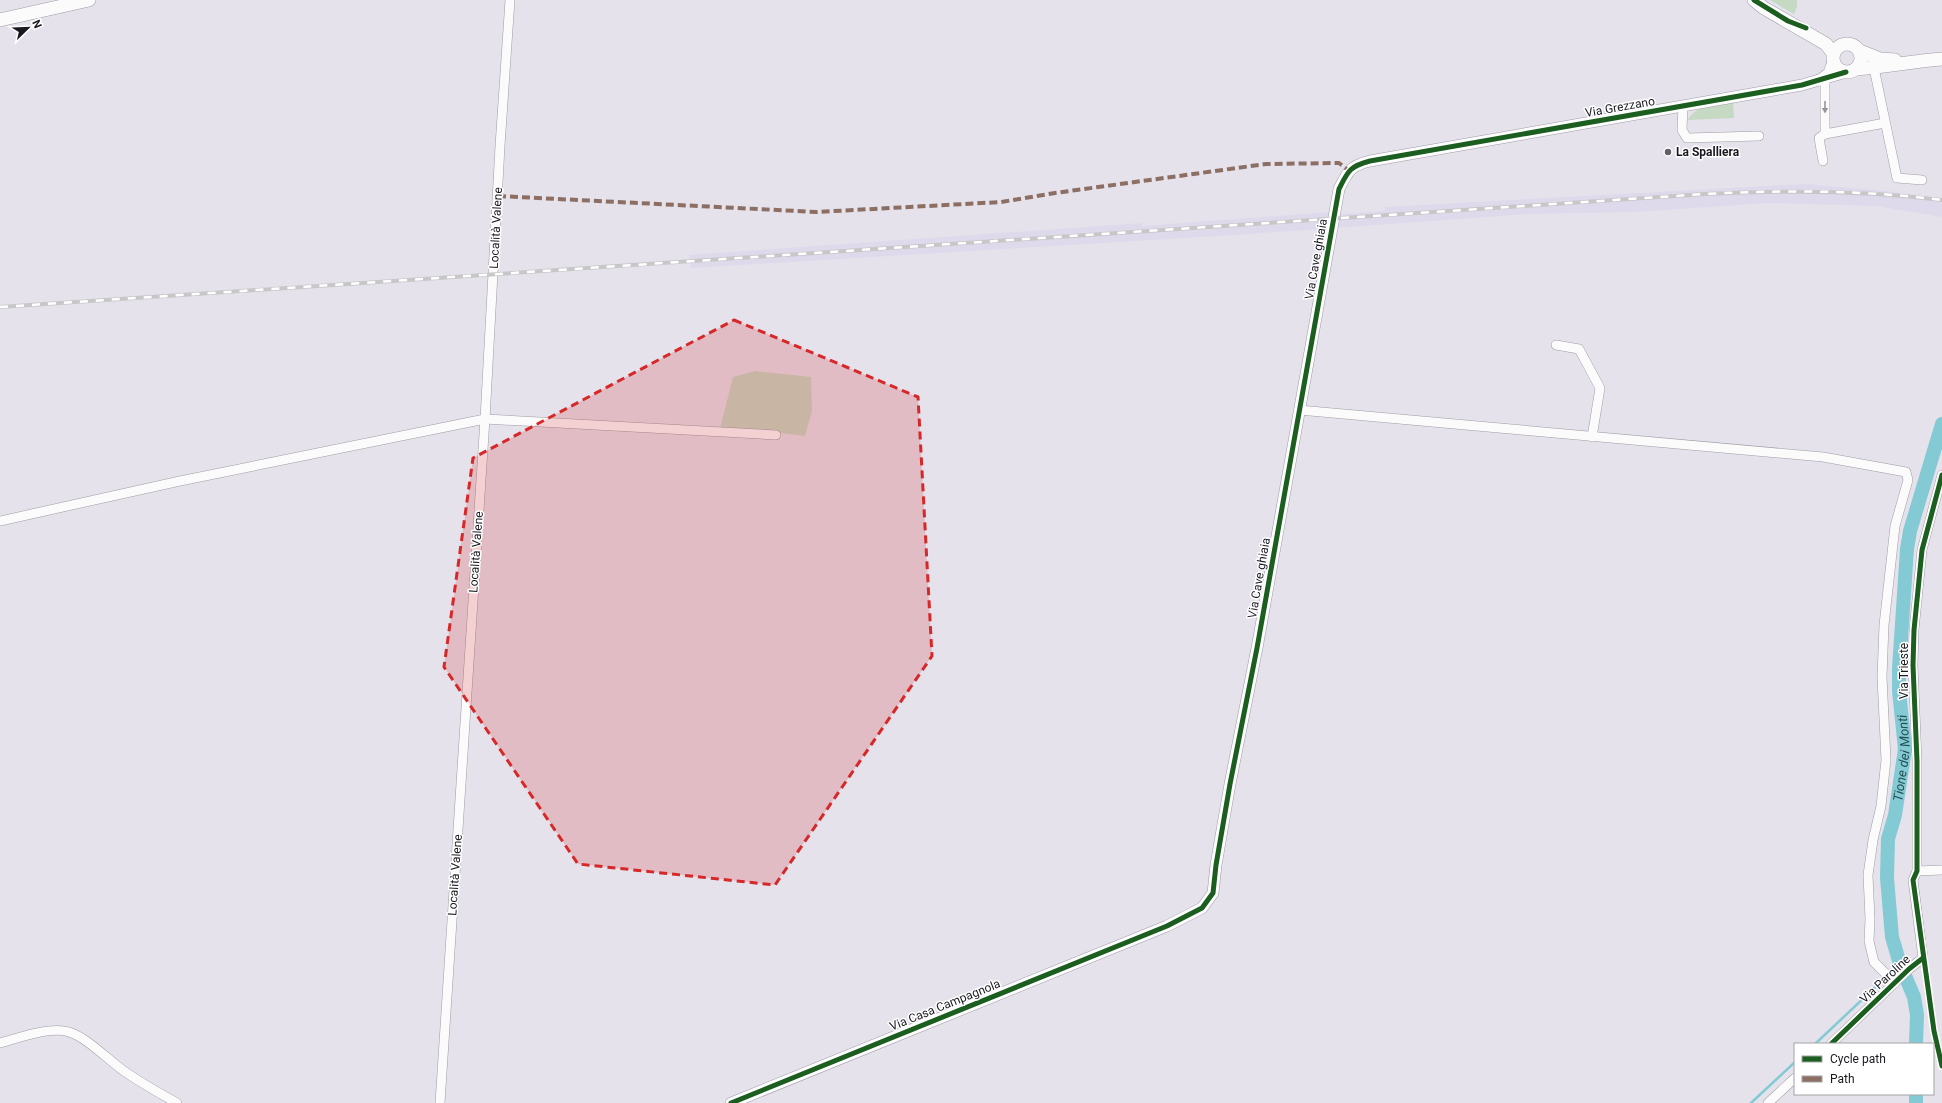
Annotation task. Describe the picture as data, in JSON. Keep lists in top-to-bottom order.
{
  "streets": {
    "main road": ["Via Grezzano"],
    "street": [
      "Località Valene",
      "Via Cave ghiaia",
      "Via Trieste",
      "Via Paroline",
      "Via Casa Campagnola"
    ]
  },
  "crossings": [
    ["Via Grezzano", "Via Cave ghiaia"],
    ["Via Cave ghiaia", "Via Casa Campagnola"],
    ["Via Trieste", "Via Paroline"]
  ],
  "water": ["Tione dei Monti"],
  "places": ["La Spalliera"],
  "legend": ["Cycle path", "Path"],
  "north": "top right"
}
